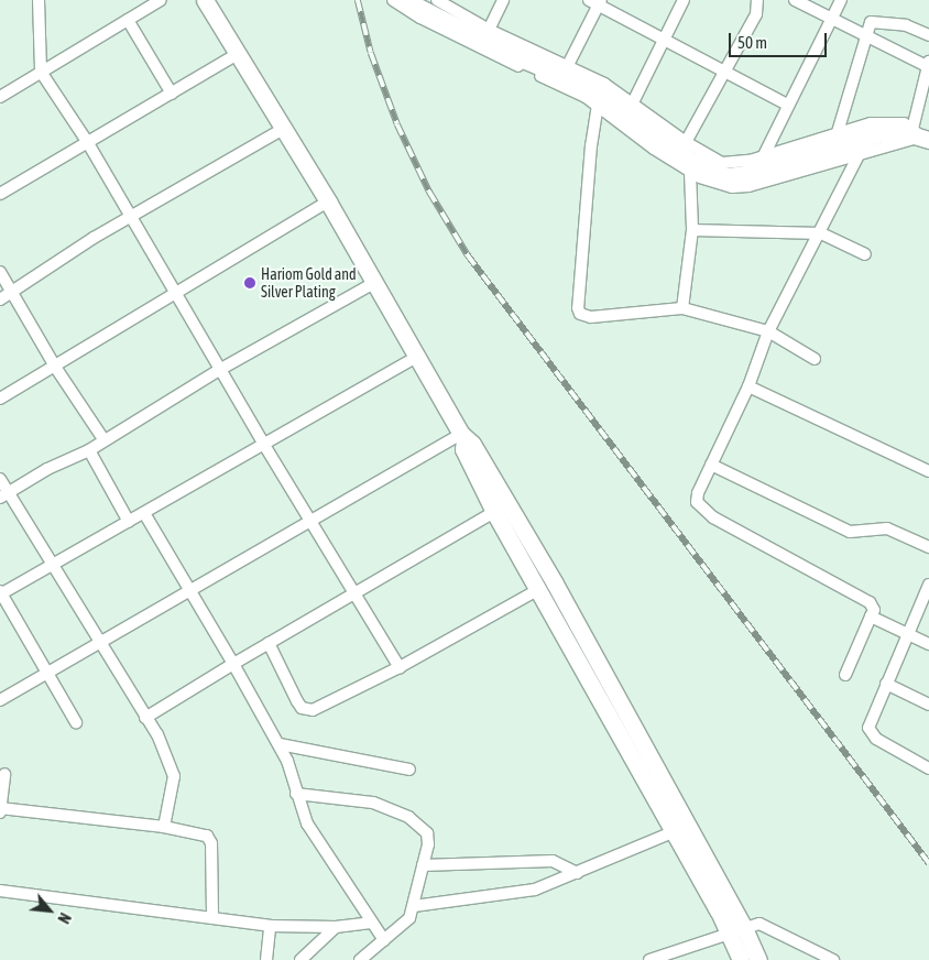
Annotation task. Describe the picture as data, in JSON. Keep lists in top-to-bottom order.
{
  "places": ["Hariom Gold and Silver Plating"],
  "scale_bar": "50 m",
  "north": "bottom right"
}
